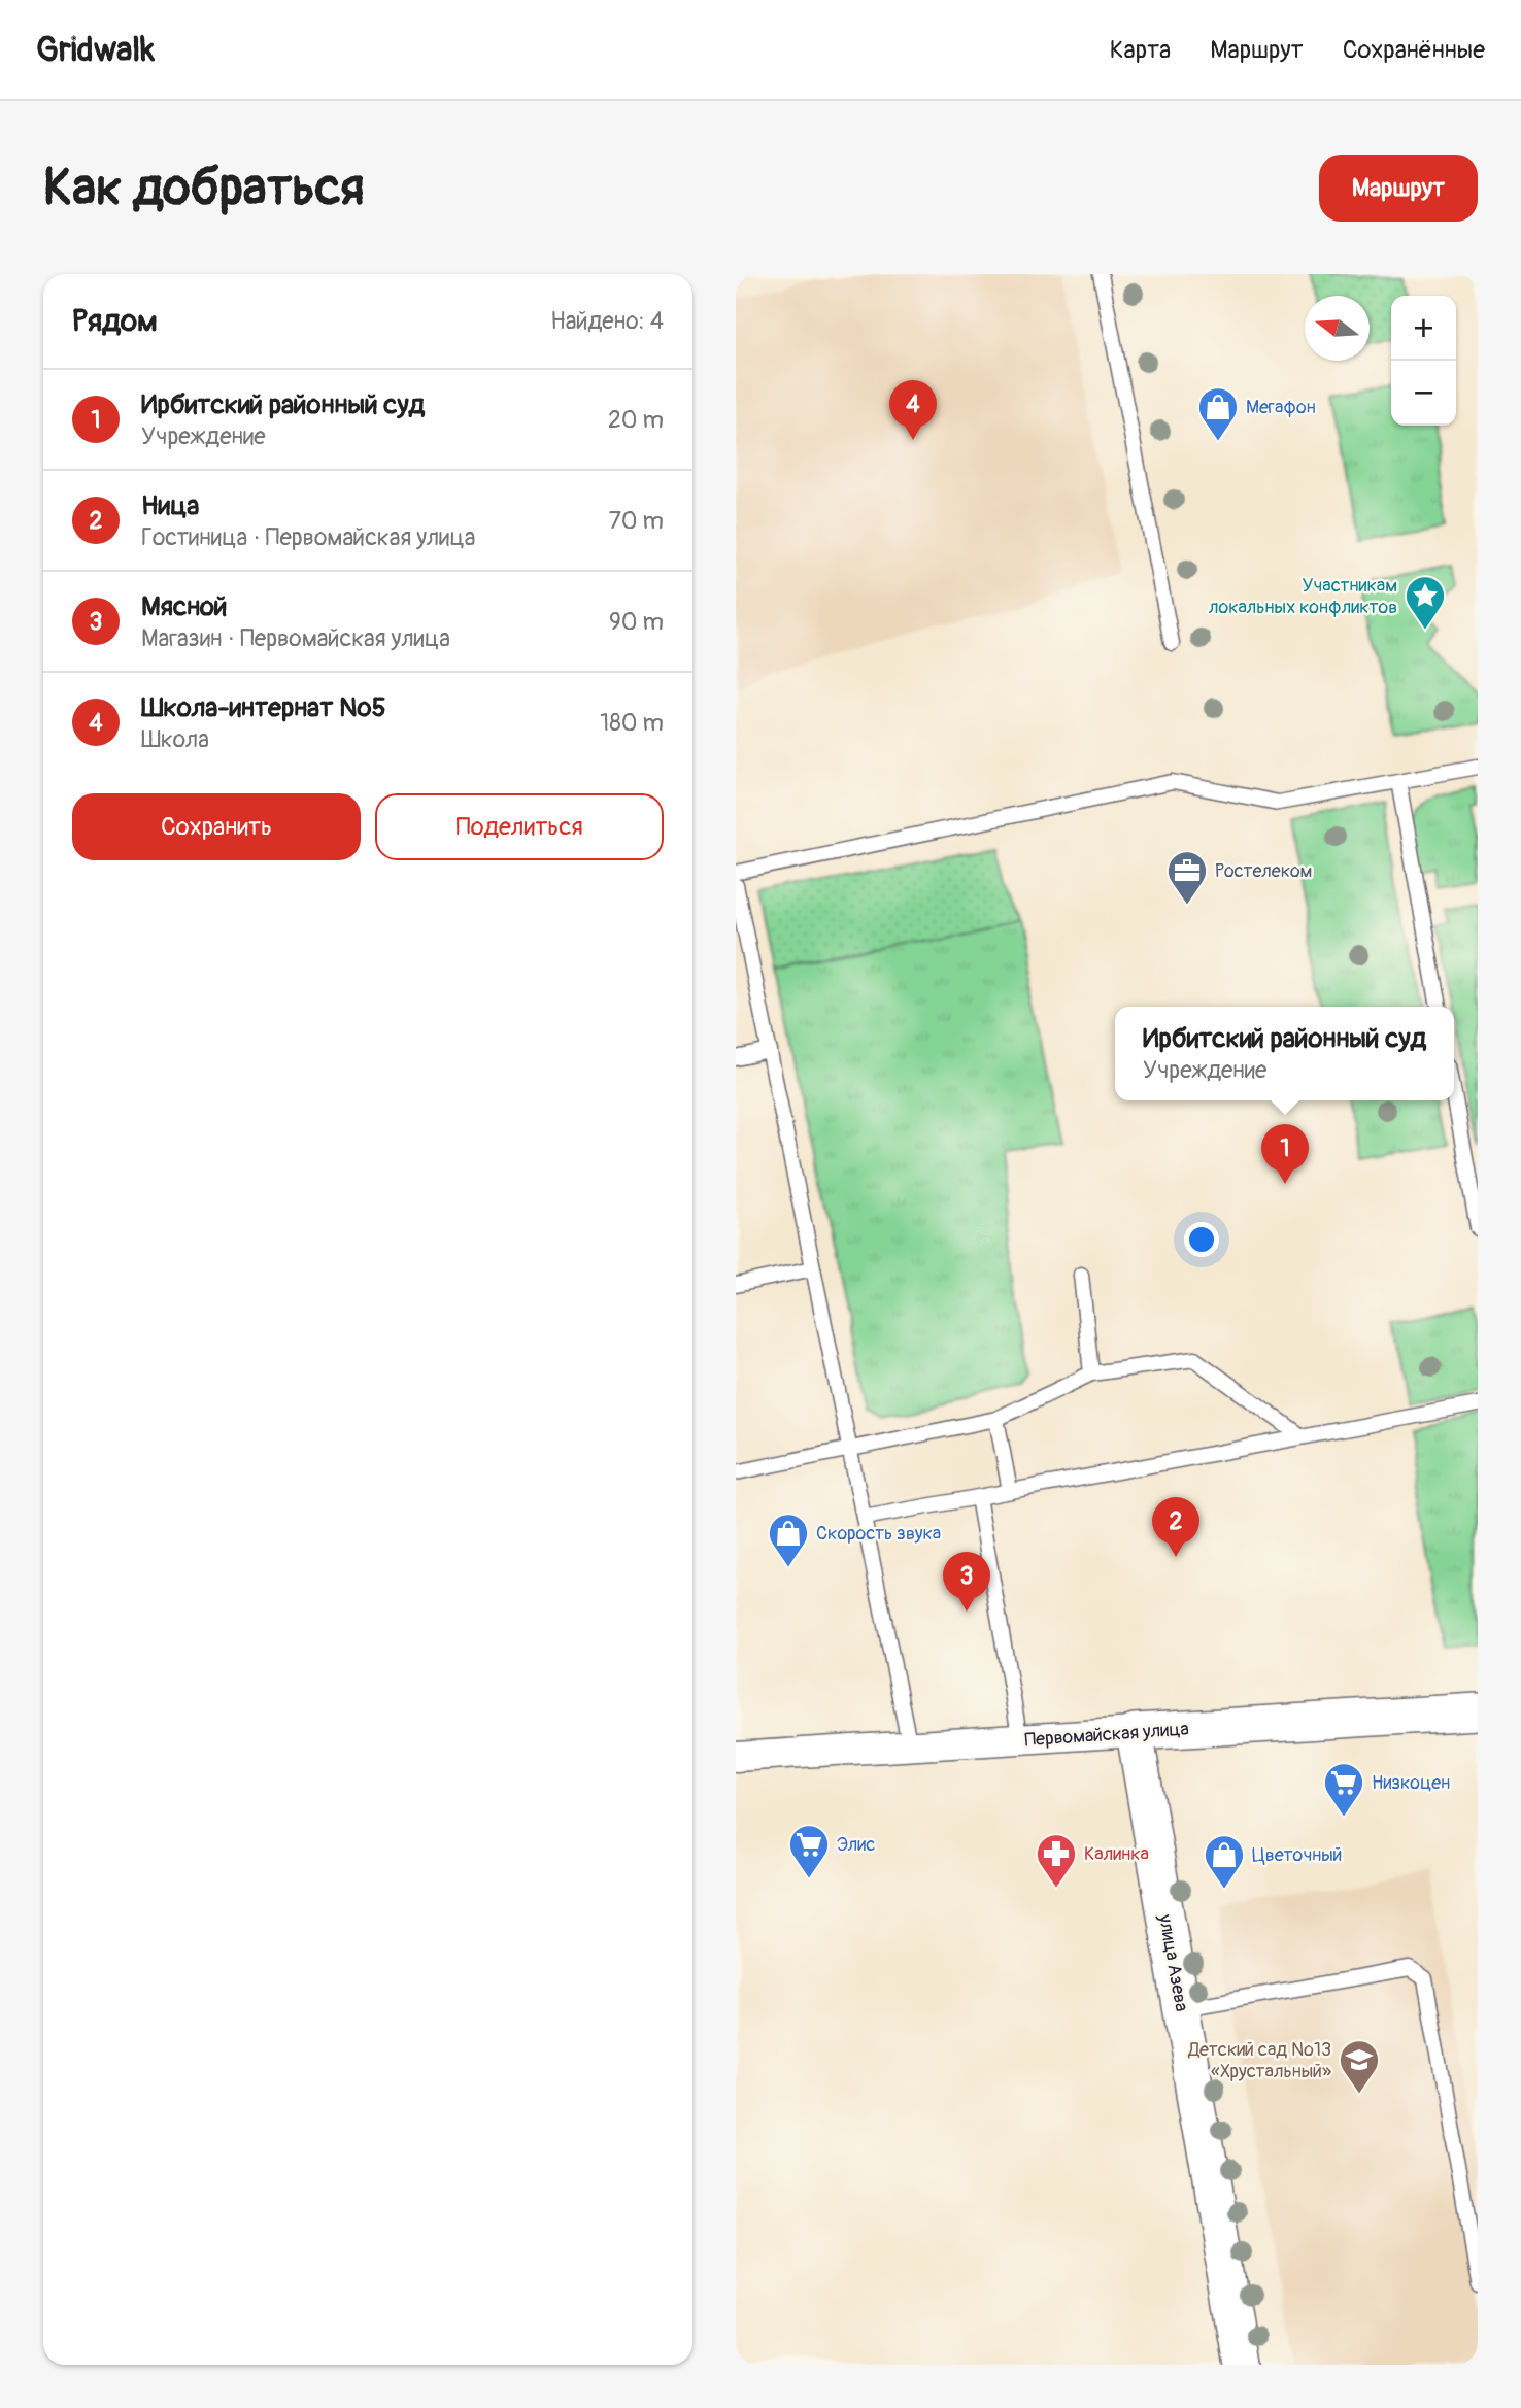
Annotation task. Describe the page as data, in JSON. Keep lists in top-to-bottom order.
{
  "streets": {
    "street": ["Первомайская улица", "улица Азева"]
  },
  "crossings": [
    ["Первомайская улица", "улица Азева"]
  ],
  "places": {
    "shop": ["Мегафон", "Скорость звука", "Цветочный"],
    "place": ["Участникам локальных конфликтов"],
    "office": ["Ростелеком"],
    "supermarket": ["Низкоцен", "Элис"],
    "pharmacy": ["Калинка"],
    "school or university": ["Детский сад №13 «Хрустальный»"]
  },
  "north": "left",
  "page": {
    "header": "Gridwalk",
    "nav": ["Карта", "Маршрут", "Сохранённые"],
    "buttons": [
      "Маршрут",
      ["Сохранить", "Поделиться"]
    ],
    "title": "Как добраться",
    "heading": ["Рядом", "Найдено: 4"],
    "map_buttons": ["+", "−"],
    "list": [
      {
        "mark": "1",
        "name": "Ирбитский районный суд",
        "note": "Учреждение",
        "value": "20 m"
      },
      {
        "mark": "2",
        "name": "Ница",
        "note": "Гостиница · Первомайская улица",
        "value": "70 m"
      },
      {
        "mark": "3",
        "name": "Мясной",
        "note": "Магазин · Первомайская улица",
        "value": "90 m"
      },
      {
        "mark": "4",
        "name": "Школа-интернат №5",
        "note": "Школа",
        "value": "180 m"
      }
    ],
    "pins": [
      "4",
      "1",
      "2",
      "3"
    ],
    "popup": ["Ирбитский районный суд", "Учреждение"]
  }
}
